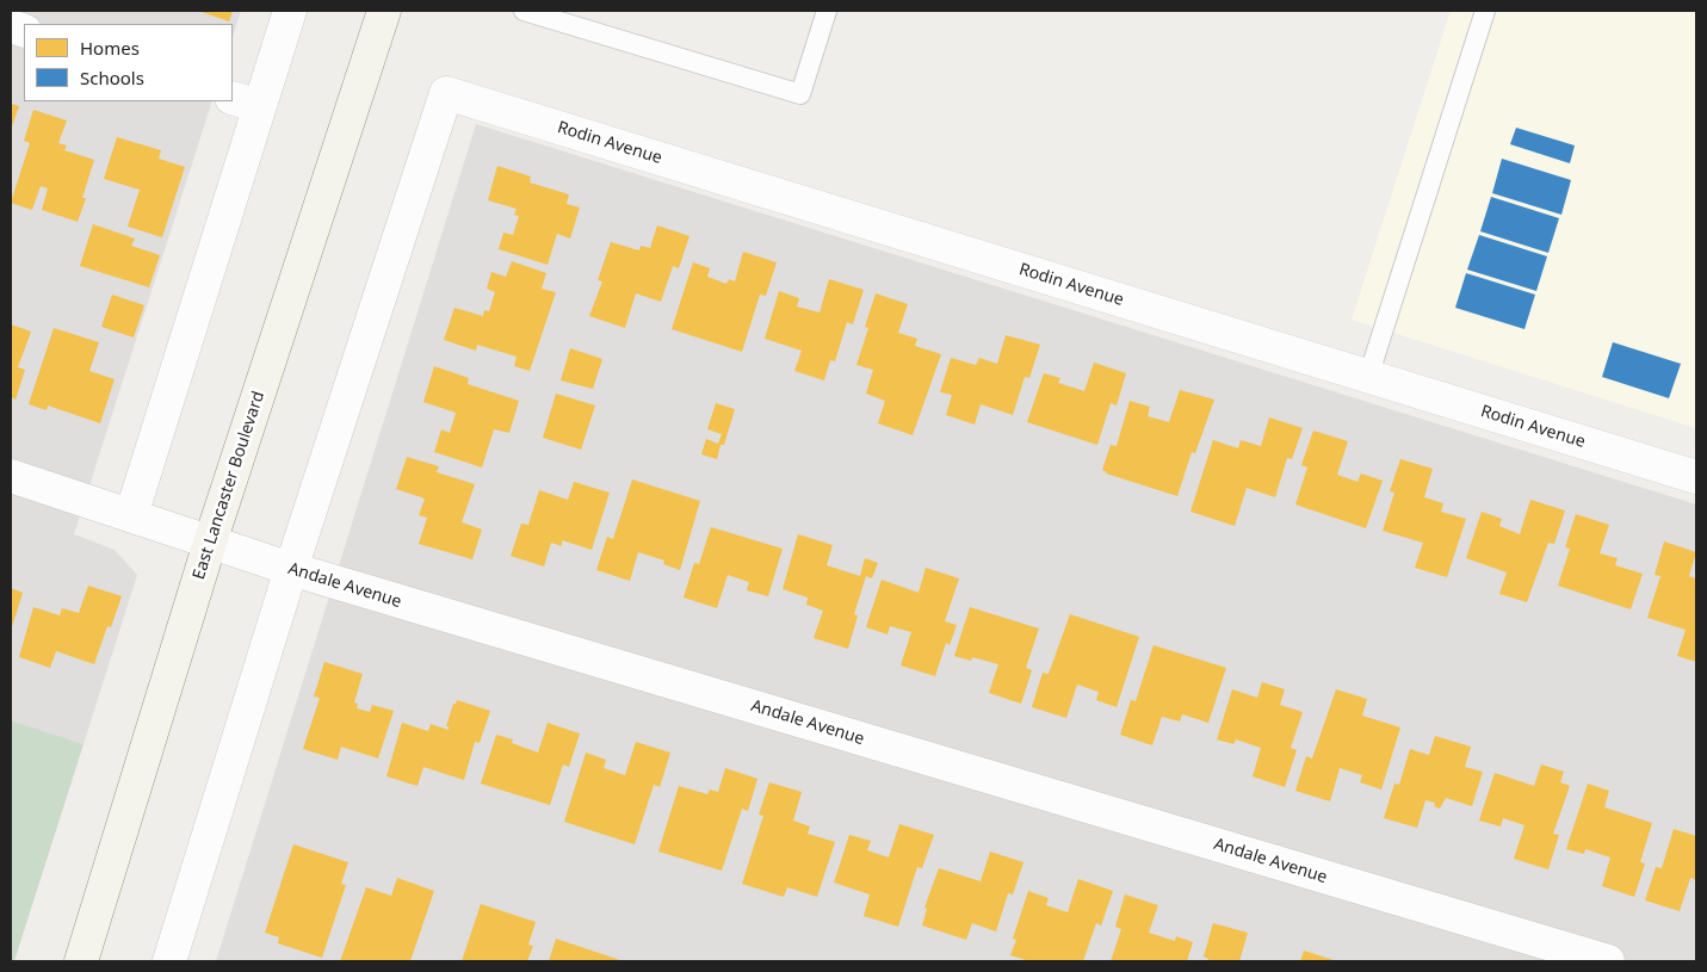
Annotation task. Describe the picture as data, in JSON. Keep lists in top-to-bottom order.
{
  "streets": {
    "main road": ["East Lancaster Boulevard"],
    "street": ["Rodin Avenue", "Andale Avenue"]
  },
  "crossings": [
    ["Rodin Avenue", "Andale Avenue"],
    ["East Lancaster Boulevard", "Andale Avenue"]
  ],
  "legend": ["Homes", "Schools"]
}
